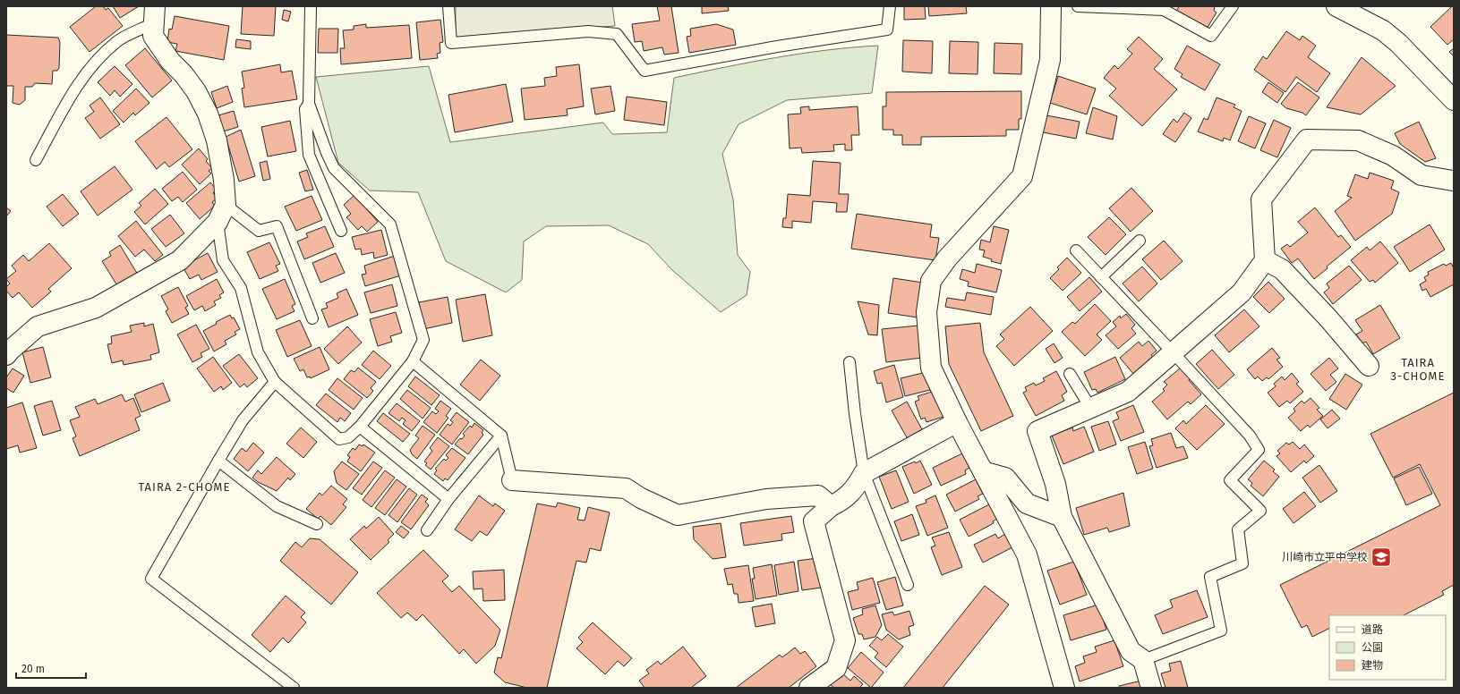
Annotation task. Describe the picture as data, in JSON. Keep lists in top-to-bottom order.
{
  "districts": ["TAIRA 3-CHOME", "TAIRA 2-CHOME"],
  "places": {
    "school or university": ["川崎市立平中学校"]
  },
  "legend": ["道路", "公園", "建物"],
  "scale_bar": "20 m"
}
